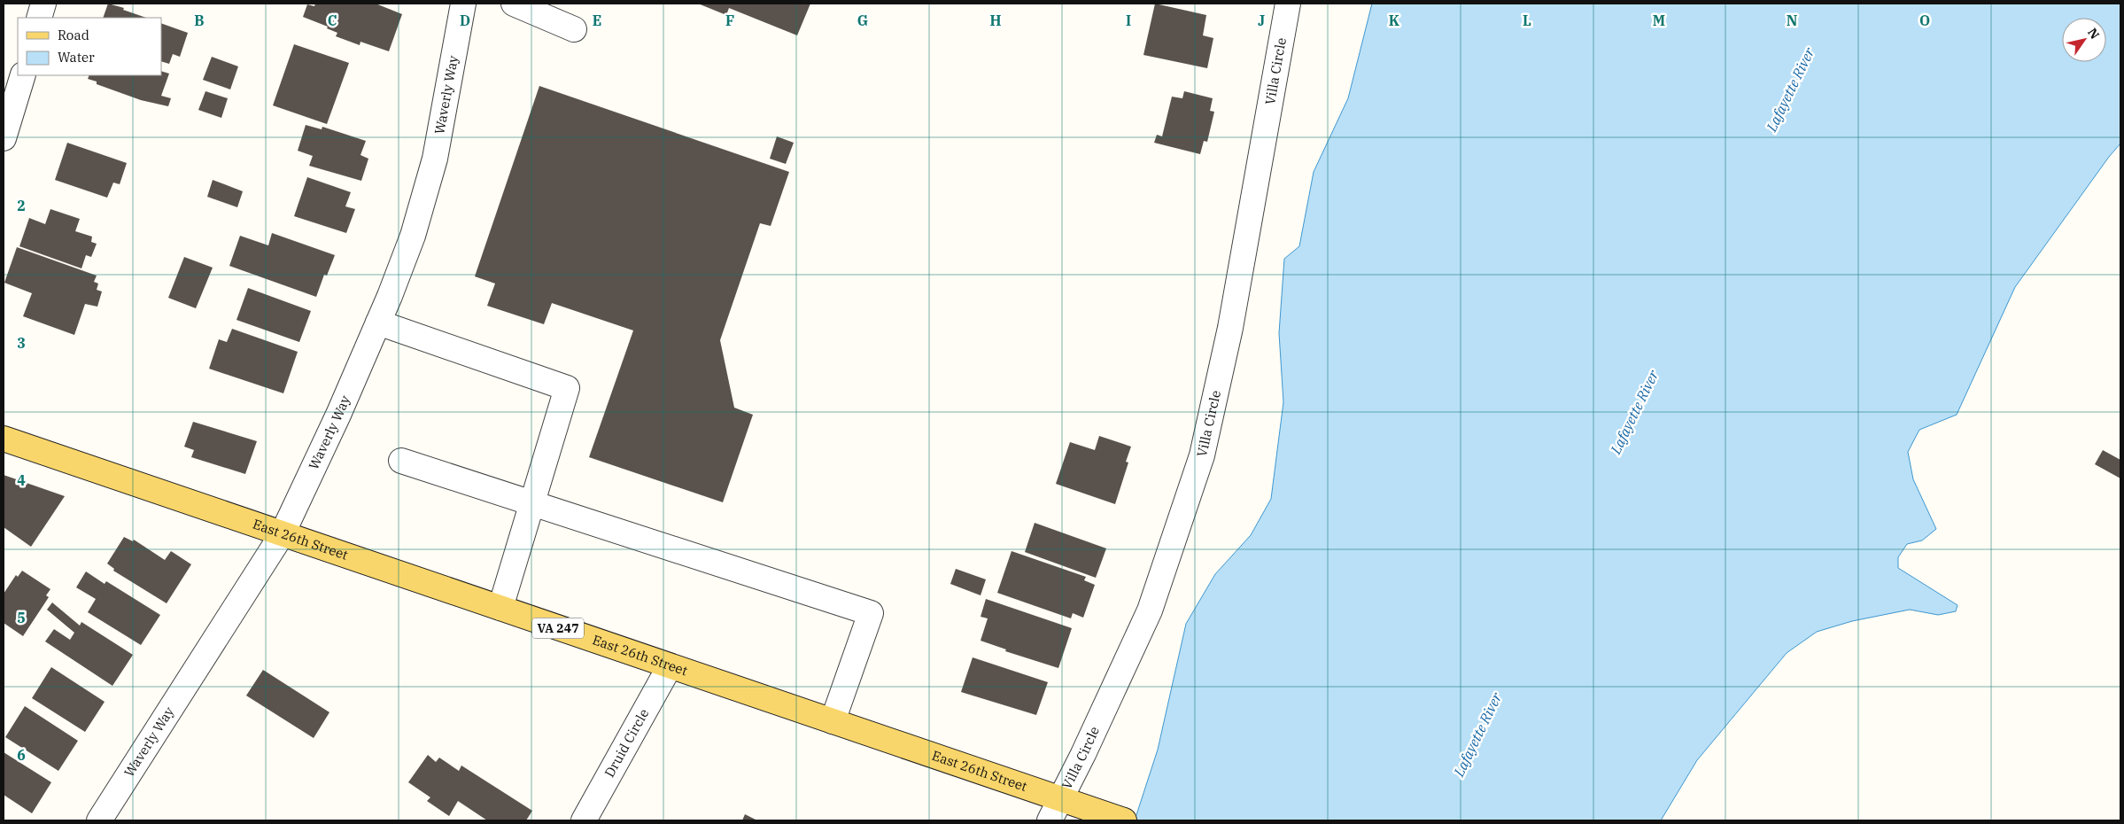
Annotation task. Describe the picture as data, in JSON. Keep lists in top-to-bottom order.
{
  "streets": {
    "main road": ["East 26th Street", "VA 247"],
    "street": ["Villa Circle", "Waverly Way", "Druid Circle"]
  },
  "crossings": [
    ["Villa Circle", "East 26th Street"],
    ["Waverly Way", "East 26th Street"],
    ["East 26th Street", "Druid Circle"]
  ],
  "water": ["Lafayette River"],
  "legend": ["Road", "Water"],
  "north": "top right",
  "grid": {
    "columns": [
      "B",
      "C",
      "D",
      "E",
      "F",
      "G",
      "H",
      "I",
      "J",
      "K",
      "L",
      "M",
      "N",
      "O"
    ],
    "rows": [
      "2",
      "3",
      "4",
      "5",
      "6"
    ]
  }
}
